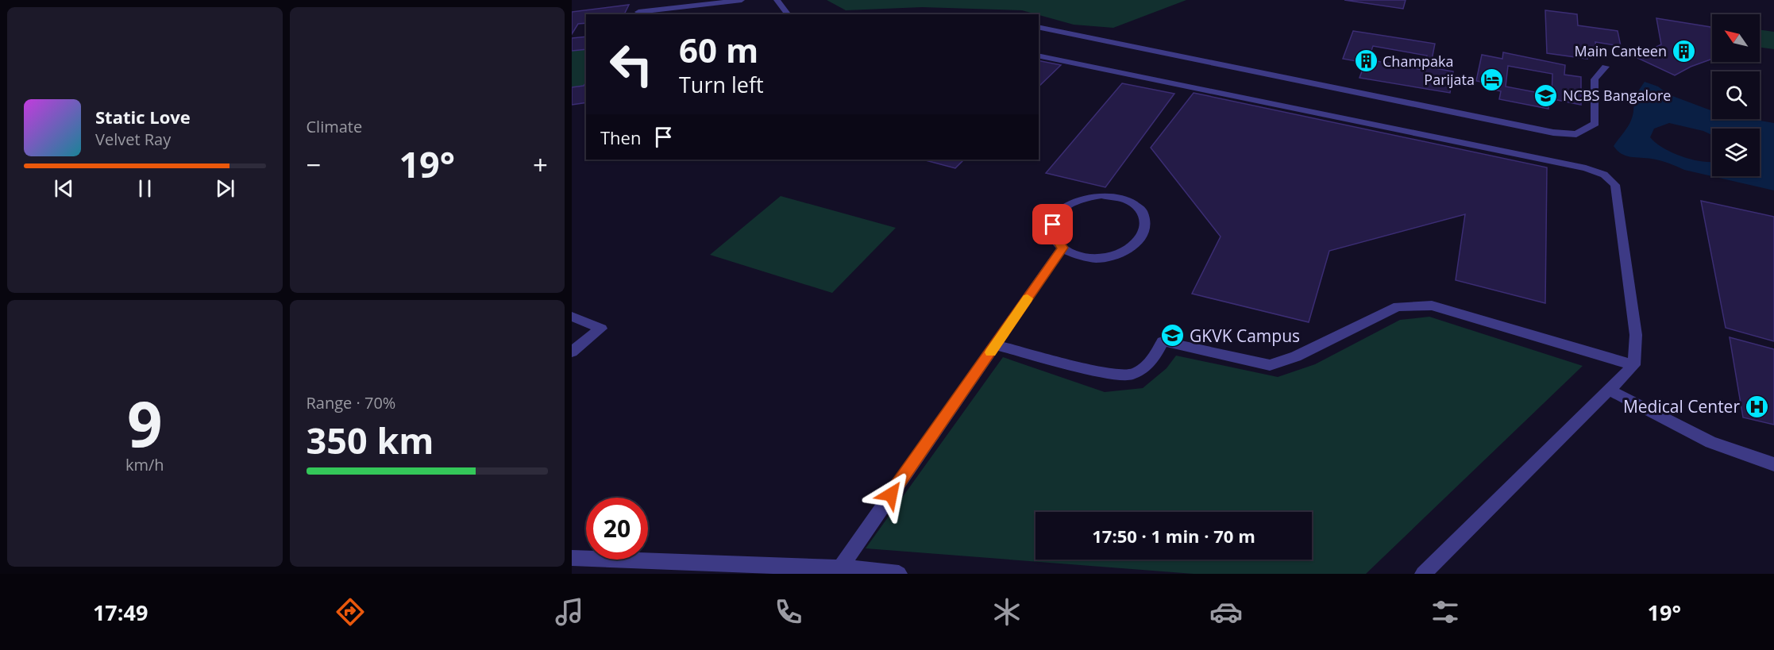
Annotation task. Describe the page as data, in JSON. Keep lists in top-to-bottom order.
{
  "places": {
    "building": ["Main Canteen", "Champaka"],
    "hotel": ["Parijata"],
    "school or university": ["NCBS Bangalore", "GKVK Campus"],
    "hospital": ["Medical Center"]
  },
  "north": "top left",
  "page": {
    "tile": [
      "Climate",
      ["9", "km/h"],
      ["Range · 70%", "350 km"]
    ],
    "turn": ["60 m", "Turn left"],
    "song": ["Static Love", "Velvet Ray"],
    "then": "Then",
    "heat": ["−", "19°", "+"],
    "limit": "20",
    "trip": "17:50 · 1 min · 70 m",
    "tabs": ["17:49", "19°"]
  }
}
